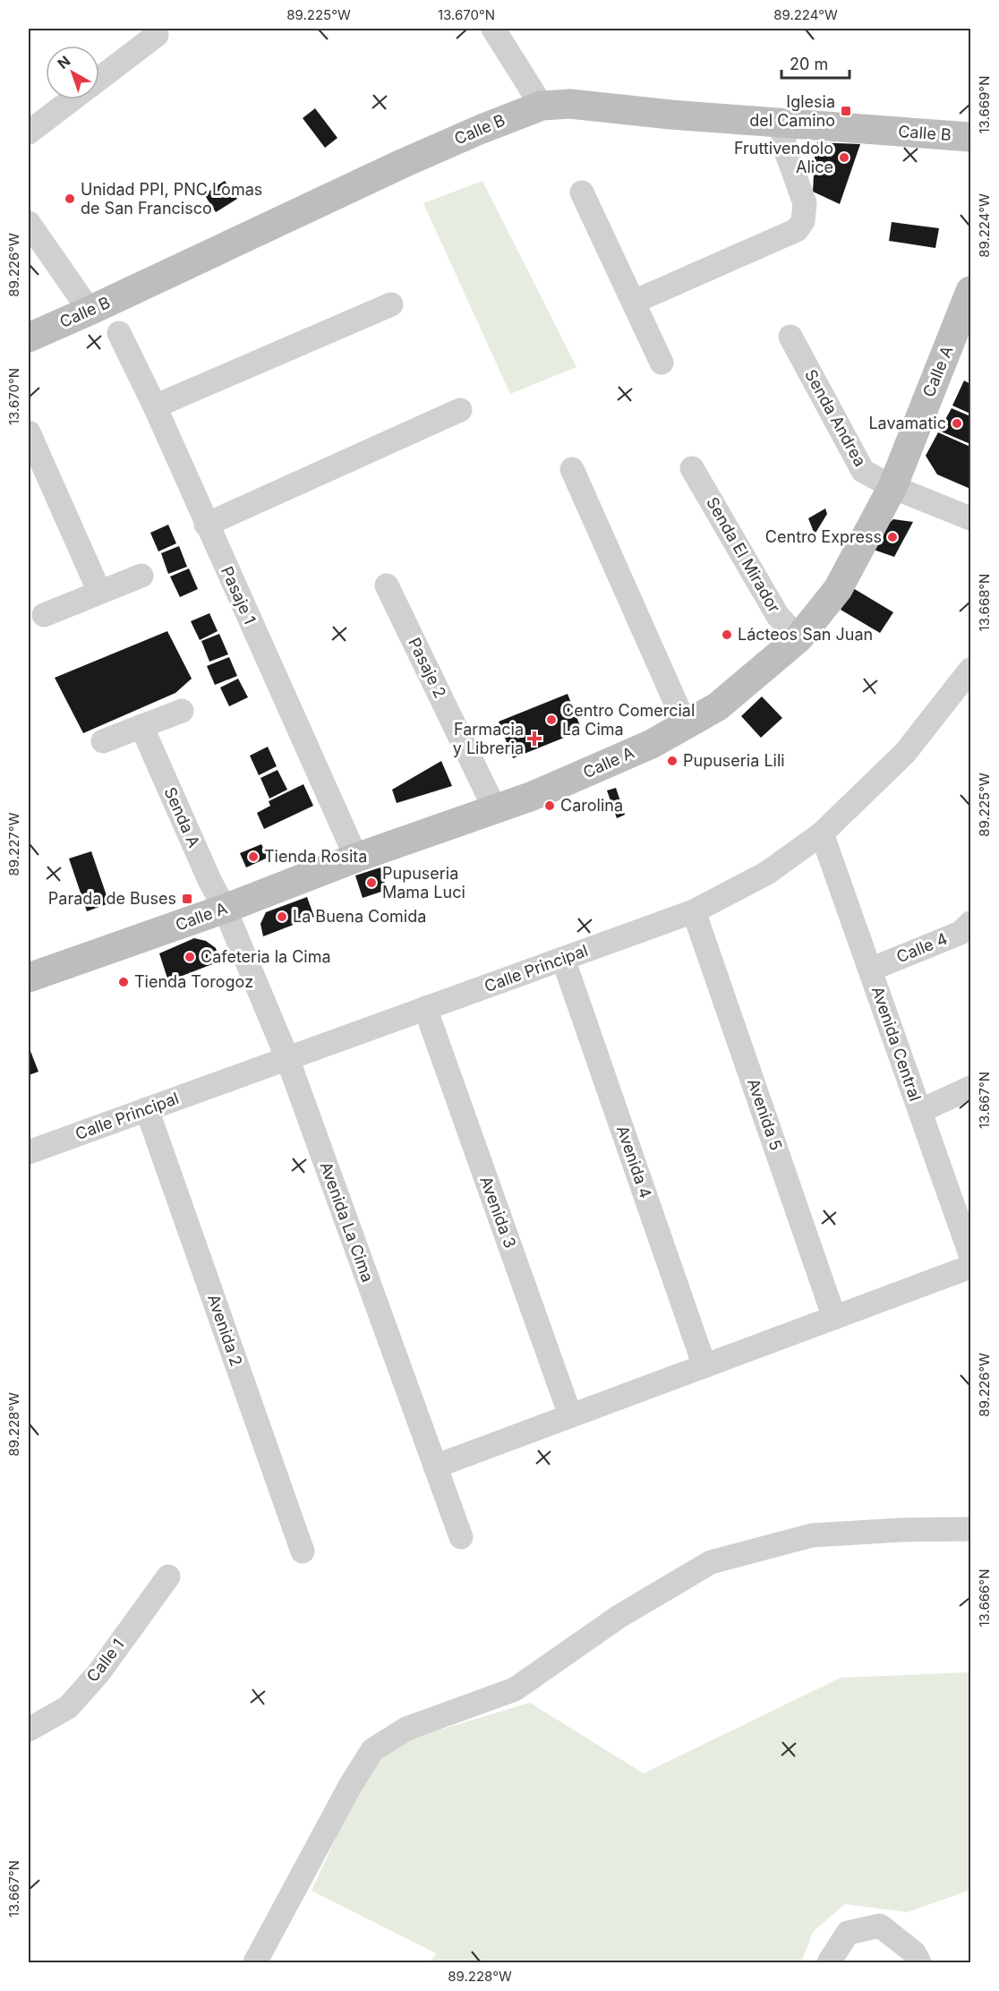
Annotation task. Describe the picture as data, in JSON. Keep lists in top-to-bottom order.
{
  "streets": {
    "street": [
      "Calle B",
      "Calle A",
      "Senda Andrea",
      "Senda El Mirador",
      "Pasaje 1",
      "Pasaje 2",
      "Senda A",
      "Calle 4",
      "Calle Principal",
      "Avenida Central",
      "Avenida 5",
      "Avenida 4",
      "Avenida 3",
      "Avenida La Cima",
      "Avenida 2",
      "Calle 1"
    ]
  },
  "crossings": [
    ["Calle A", "Senda Andrea"],
    ["Calle A", "Senda El Mirador"],
    ["Calle A", "Pasaje 1"],
    ["Calle A", "Pasaje 2"],
    ["Calle A", "Senda A"],
    ["Calle A", "Avenida La Cima"],
    ["Senda A", "Avenida La Cima"],
    ["Calle 4", "Avenida Central"],
    ["Calle Principal", "Avenida Central"],
    ["Calle Principal", "Avenida 5"],
    ["Calle Principal", "Avenida 4"],
    ["Calle Principal", "Avenida 3"],
    ["Calle Principal", "Avenida La Cima"],
    ["Calle Principal", "Avenida 2"]
  ],
  "places": {
    "transit": ["Iglesia del Camino", "Parada de Buses"],
    "other": [
      "Fruttivendolo Alice",
      "Unidad PPI, PNC Lomas de San Francisco",
      "Lavamatic",
      "Centro Express",
      "Lácteos San Juan",
      "Centro Comercial La Cima",
      "Pupuseria Lili",
      "Carolina",
      "Tienda Rosita",
      "Pupuseria Mama Luci",
      "La Buena Comida",
      "Cafeteria la Cima",
      "Tienda Torogoz"
    ],
    "health": ["Farmacia y Libreria"]
  },
  "scale_bar": "20 m",
  "north": "top left",
  "coordinates": [
    "89.225°W",
    "13.670°N",
    "89.224°W",
    "13.669°N",
    "89.226°W",
    "13.668°N",
    "89.227°W",
    "13.667°N",
    "89.228°W",
    "13.666°N"
  ]
}
